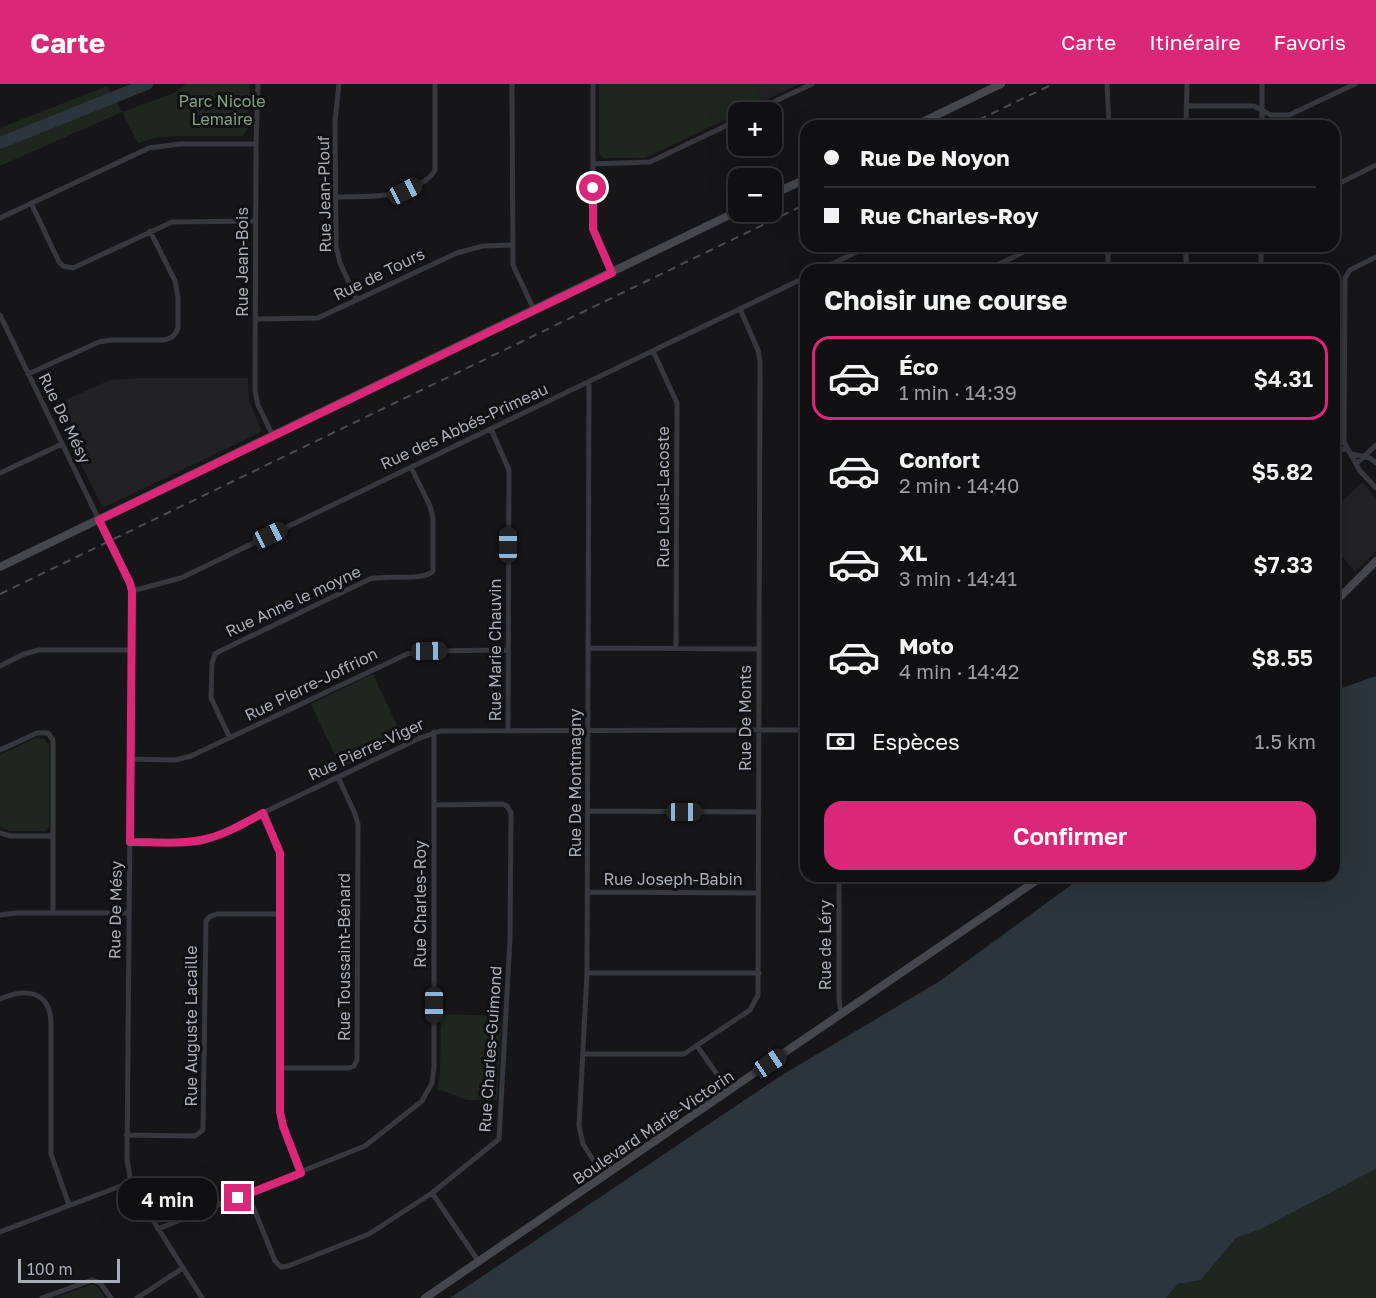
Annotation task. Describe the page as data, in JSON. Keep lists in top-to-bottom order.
{
  "streets": {
    "street": [
      "Rue Jean-Plouf",
      "Rue Jean-Bois",
      "Rue de Tours",
      "Rue De Mésy",
      "Rue des Abbés-Primeau",
      "Rue Louis-Lacoste",
      "Rue Anne le moyne",
      "Rue Marie Chauvin",
      "Rue Pierre-Joffrion",
      "Rue De Monts",
      "Rue Pierre-Viger",
      "Rue De Montmagny",
      "Rue Joseph-Babin",
      "Rue Charles-Roy",
      "Rue de Léry",
      "Rue Toussaint-Bénard",
      "Rue Auguste Lacaille",
      "Rue Charles-Guimond",
      "Boulevard Marie-Victorin"
    ]
  },
  "crossings": [
    ["Rue Jean-Plouf", "Rue de Tours"],
    ["Rue Jean-Bois", "Rue de Tours"],
    ["Rue De Mésy", "Rue des Abbés-Primeau"],
    ["Rue De Mésy", "Rue Pierre-Joffrion"],
    ["Rue De Mésy", "Rue Pierre-Viger"],
    ["Rue De Mésy", "Rue Charles-Roy"],
    ["Rue De Mésy", "Rue Auguste Lacaille"],
    ["Rue des Abbés-Primeau", "Rue Louis-Lacoste"],
    ["Rue des Abbés-Primeau", "Rue Anne le moyne"],
    ["Rue des Abbés-Primeau", "Rue Marie Chauvin"],
    ["Rue des Abbés-Primeau", "Rue De Monts"],
    ["Rue des Abbés-Primeau", "Rue De Montmagny"],
    ["Rue Anne le moyne", "Rue Pierre-Joffrion"],
    ["Rue Marie Chauvin", "Rue Pierre-Joffrion"],
    ["Rue Marie Chauvin", "Rue Pierre-Viger"],
    ["Rue De Monts", "Rue Pierre-Viger"],
    ["Rue De Monts", "Rue De Montmagny"],
    ["Rue De Monts", "Rue Joseph-Babin"],
    ["Rue Pierre-Viger", "Rue De Montmagny"],
    ["Rue Pierre-Viger", "Rue Charles-Roy"],
    ["Rue Pierre-Viger", "Rue Toussaint-Bénard"],
    ["Rue De Montmagny", "Rue Joseph-Babin"],
    ["Rue De Montmagny", "Boulevard Marie-Victorin"],
    ["Rue Charles-Roy", "Rue Charles-Guimond"],
    ["Rue de Léry", "Boulevard Marie-Victorin"]
  ],
  "parks": ["Parc Nicole Lemaire"],
  "scale_bar": "100 m",
  "page": {
    "header": "Carte",
    "nav": ["Carte", "Itinéraire", "Favoris"],
    "map_buttons": ["+", "−"],
    "banner": ["Rue De Noyon", "Rue Charles-Roy"],
    "heading": "Choisir une course",
    "list": [
      {
        "name": "Éco",
        "note": "1 min · 14:39",
        "value": "$4.31"
      },
      {
        "name": "Confort",
        "note": "2 min · 14:40",
        "value": "$5.82"
      },
      {
        "name": "XL",
        "note": "3 min · 14:41",
        "value": "$7.33"
      },
      {
        "name": "Moto",
        "note": "4 min · 14:42",
        "value": "$8.55"
      }
    ],
    "pay": ["Espèces", "1.5 km"],
    "buttons": "Confirmer",
    "bubble": "4 min",
    "scale": "100 m"
  }
}
